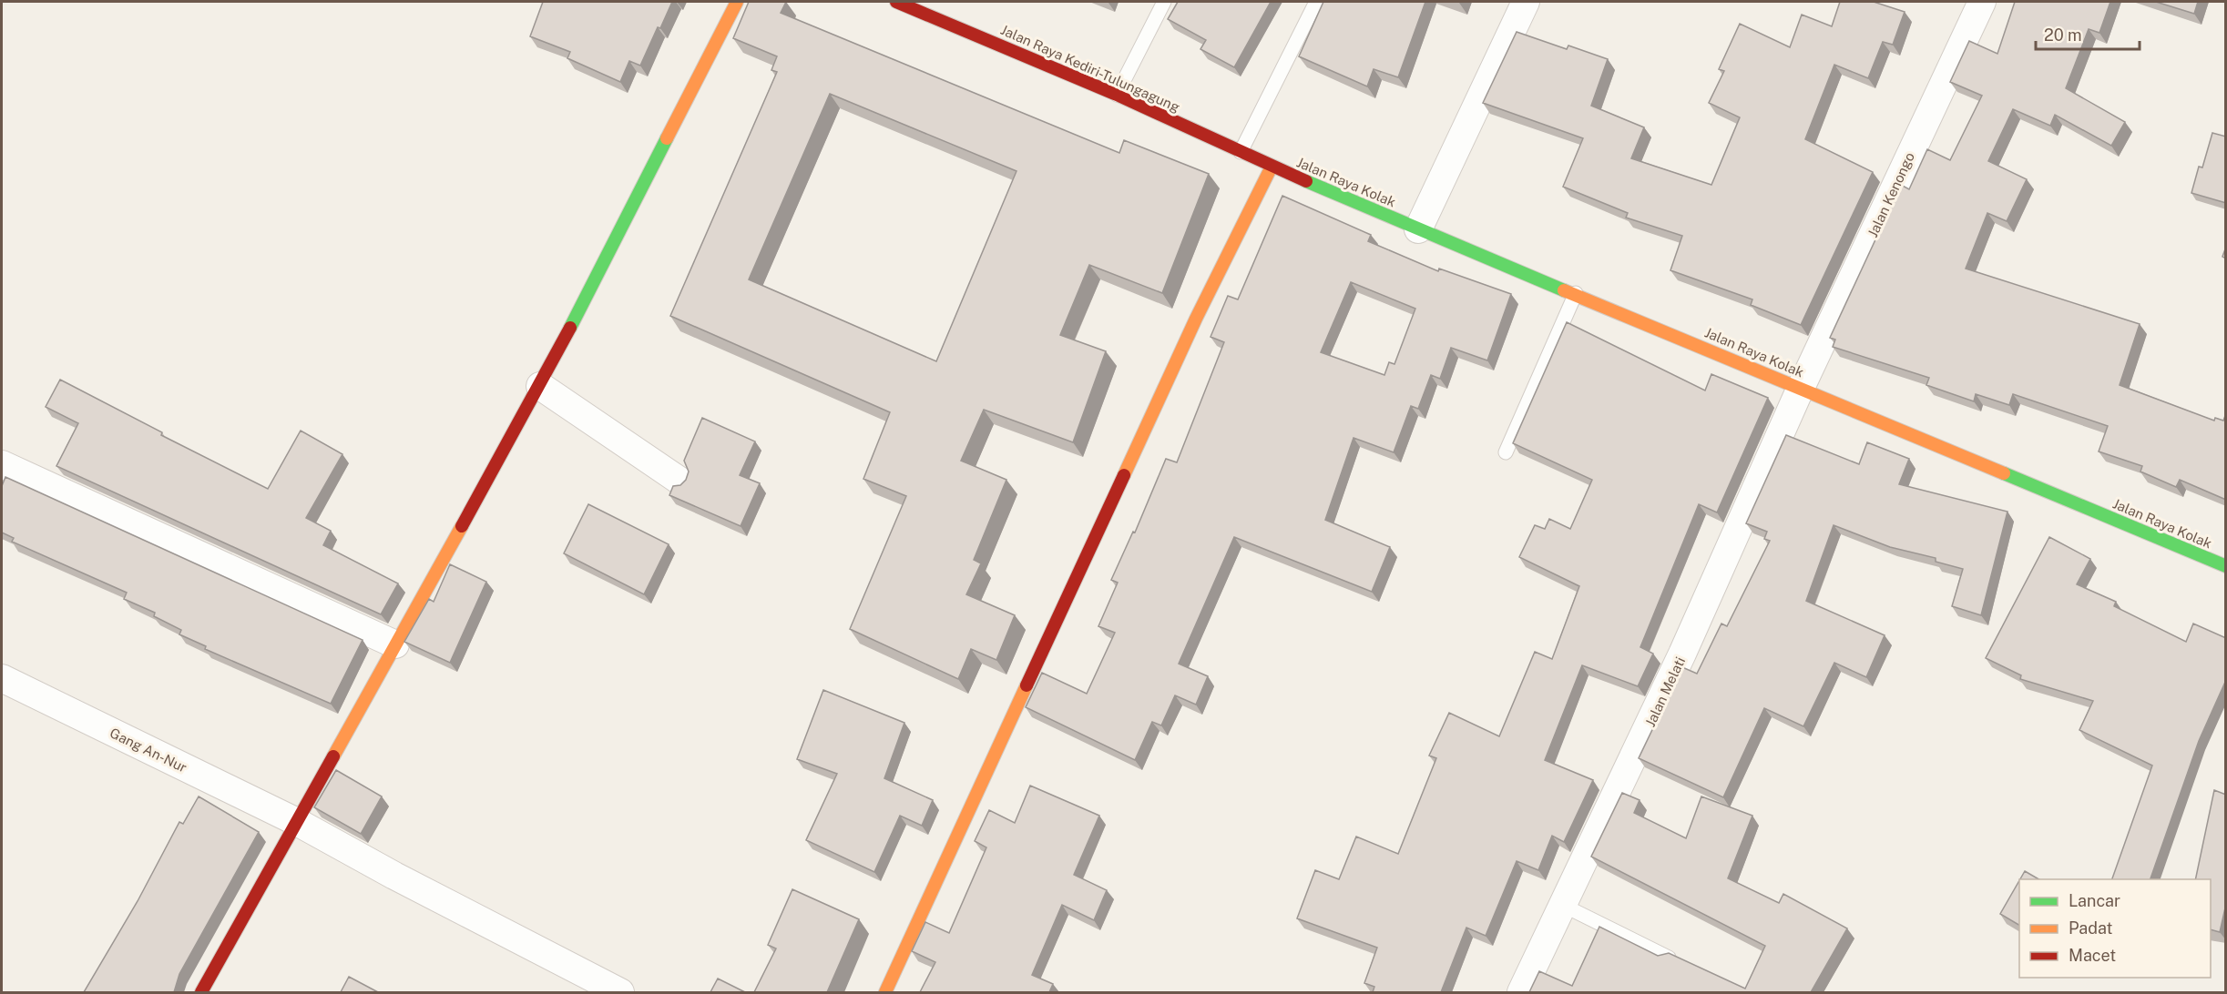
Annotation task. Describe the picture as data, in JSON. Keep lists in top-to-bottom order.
{
  "streets": {
    "main road": ["Jalan Raya Kediri-Tulungagung", "Jalan Raya Kolak"],
    "street": ["Jalan Kenongo", "Jalan Melati", "Gang An-Nur"]
  },
  "crossings": [
    ["Jalan Raya Kediri-Tulungagung", "Jalan Raya Kolak"],
    ["Jalan Raya Kolak", "Jalan Kenongo"],
    ["Jalan Raya Kolak", "Jalan Melati"],
    ["Jalan Kenongo", "Jalan Melati"]
  ],
  "legend": ["Lancar", "Padat", "Macet"],
  "scale_bar": "20 m"
}
